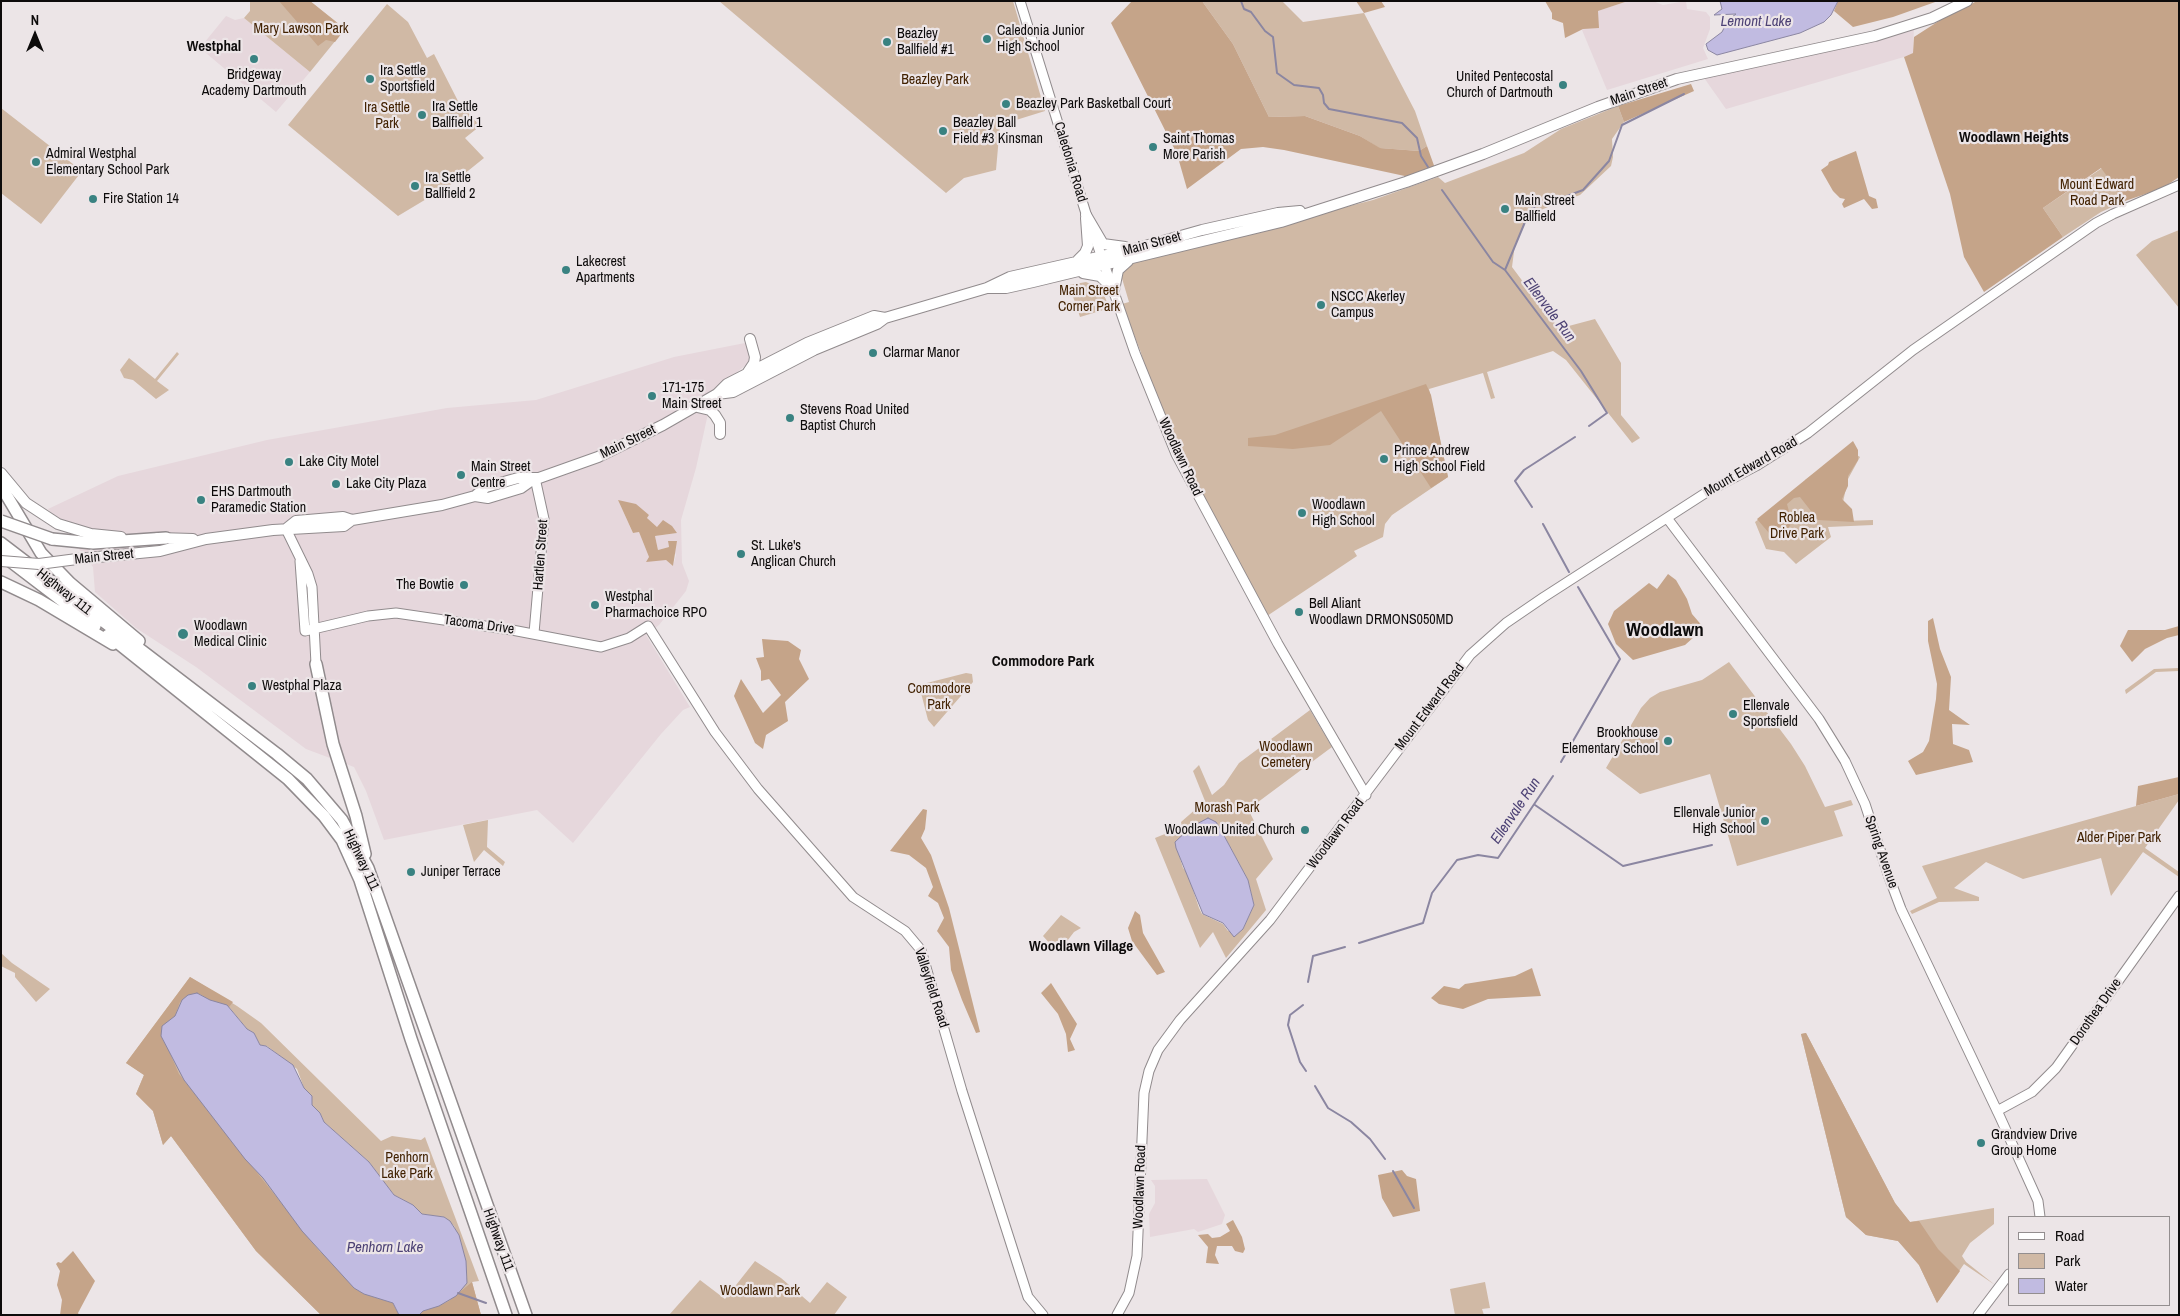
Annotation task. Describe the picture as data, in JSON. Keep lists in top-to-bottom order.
{
  "streets": {
    "highway": ["Highway 111"],
    "main road": ["Main Street"],
    "street": [
      "Caledonia Road",
      "Woodlawn Road",
      "Mount Edward Road",
      "Hartlen Street",
      "Tacoma Drive",
      "Spring Avenue",
      "Valleyfield Road",
      "Dorothea Drive"
    ]
  },
  "crossings": [
    ["Main Street", "Caledonia Road"],
    ["Main Street", "Woodlawn Road"],
    ["Main Street", "Hartlen Street"],
    ["Caledonia Road", "Woodlawn Road"],
    ["Woodlawn Road", "Mount Edward Road"],
    ["Mount Edward Road", "Spring Avenue"],
    ["Hartlen Street", "Tacoma Drive"],
    ["Tacoma Drive", "Valleyfield Road"],
    ["Spring Avenue", "Dorothea Drive"]
  ],
  "districts": [
    "Westphal",
    "Woodlawn Heights",
    "Woodlawn",
    "Commodore Park",
    "Woodlawn Village"
  ],
  "water": ["Lemont Lake", "Ellenvale Run", "Penhorn Lake"],
  "parks": [
    "Mary Lawson Park",
    "Beazley Park",
    "Ira Settle Park",
    "Mount Edward Road Park",
    "Main Street Corner Park",
    "Roblea Drive Park",
    "Commodore Park",
    "Woodlawn Cemetery",
    "Morash Park",
    "Alder Piper Park",
    "Penhorn Lake Park",
    "Woodlawn Park"
  ],
  "places": [
    "Caledonia Junior High School",
    "Beazley Ballfield #1",
    "Bridgeway Academy Dartmouth",
    "Ira Settle Sportsfield",
    "United Pentecostal Church of Dartmouth",
    "Beazley Park Basketball Court",
    "Ira Settle Ballfield 1",
    "Beazley Ball Field #3 Kinsman",
    "Saint Thomas More Parish",
    "Admiral Westphal Elementary School Park",
    "Ira Settle Ballfield 2",
    "Fire Station 14",
    "Main Street Ballfield",
    "Lakecrest Apartments",
    "NSCC Akerley Campus",
    "Clarmar Manor",
    "171-175 Main Street",
    "Stevens Road United Baptist Church",
    "Prince Andrew High School Field",
    "Lake City Motel",
    "Main Street Centre",
    "Lake City Plaza",
    "EHS Dartmouth Paramedic Station",
    "Woodlawn High School",
    "St. Luke's Anglican Church",
    "The Bowtie",
    "Westphal Pharmachoice RPO",
    "Bell Aliant Woodlawn DRMONS050MD",
    "Woodlawn Medical Clinic",
    "Westphal Plaza",
    "Ellenvale Sportsfield",
    "Brookhouse Elementary School",
    "Ellenvale Junior High School",
    "Woodlawn United Church",
    "Juniper Terrace",
    "Grandview Drive Group Home"
  ],
  "legend": ["Road", "Park", "Water"],
  "north": "top"
}
